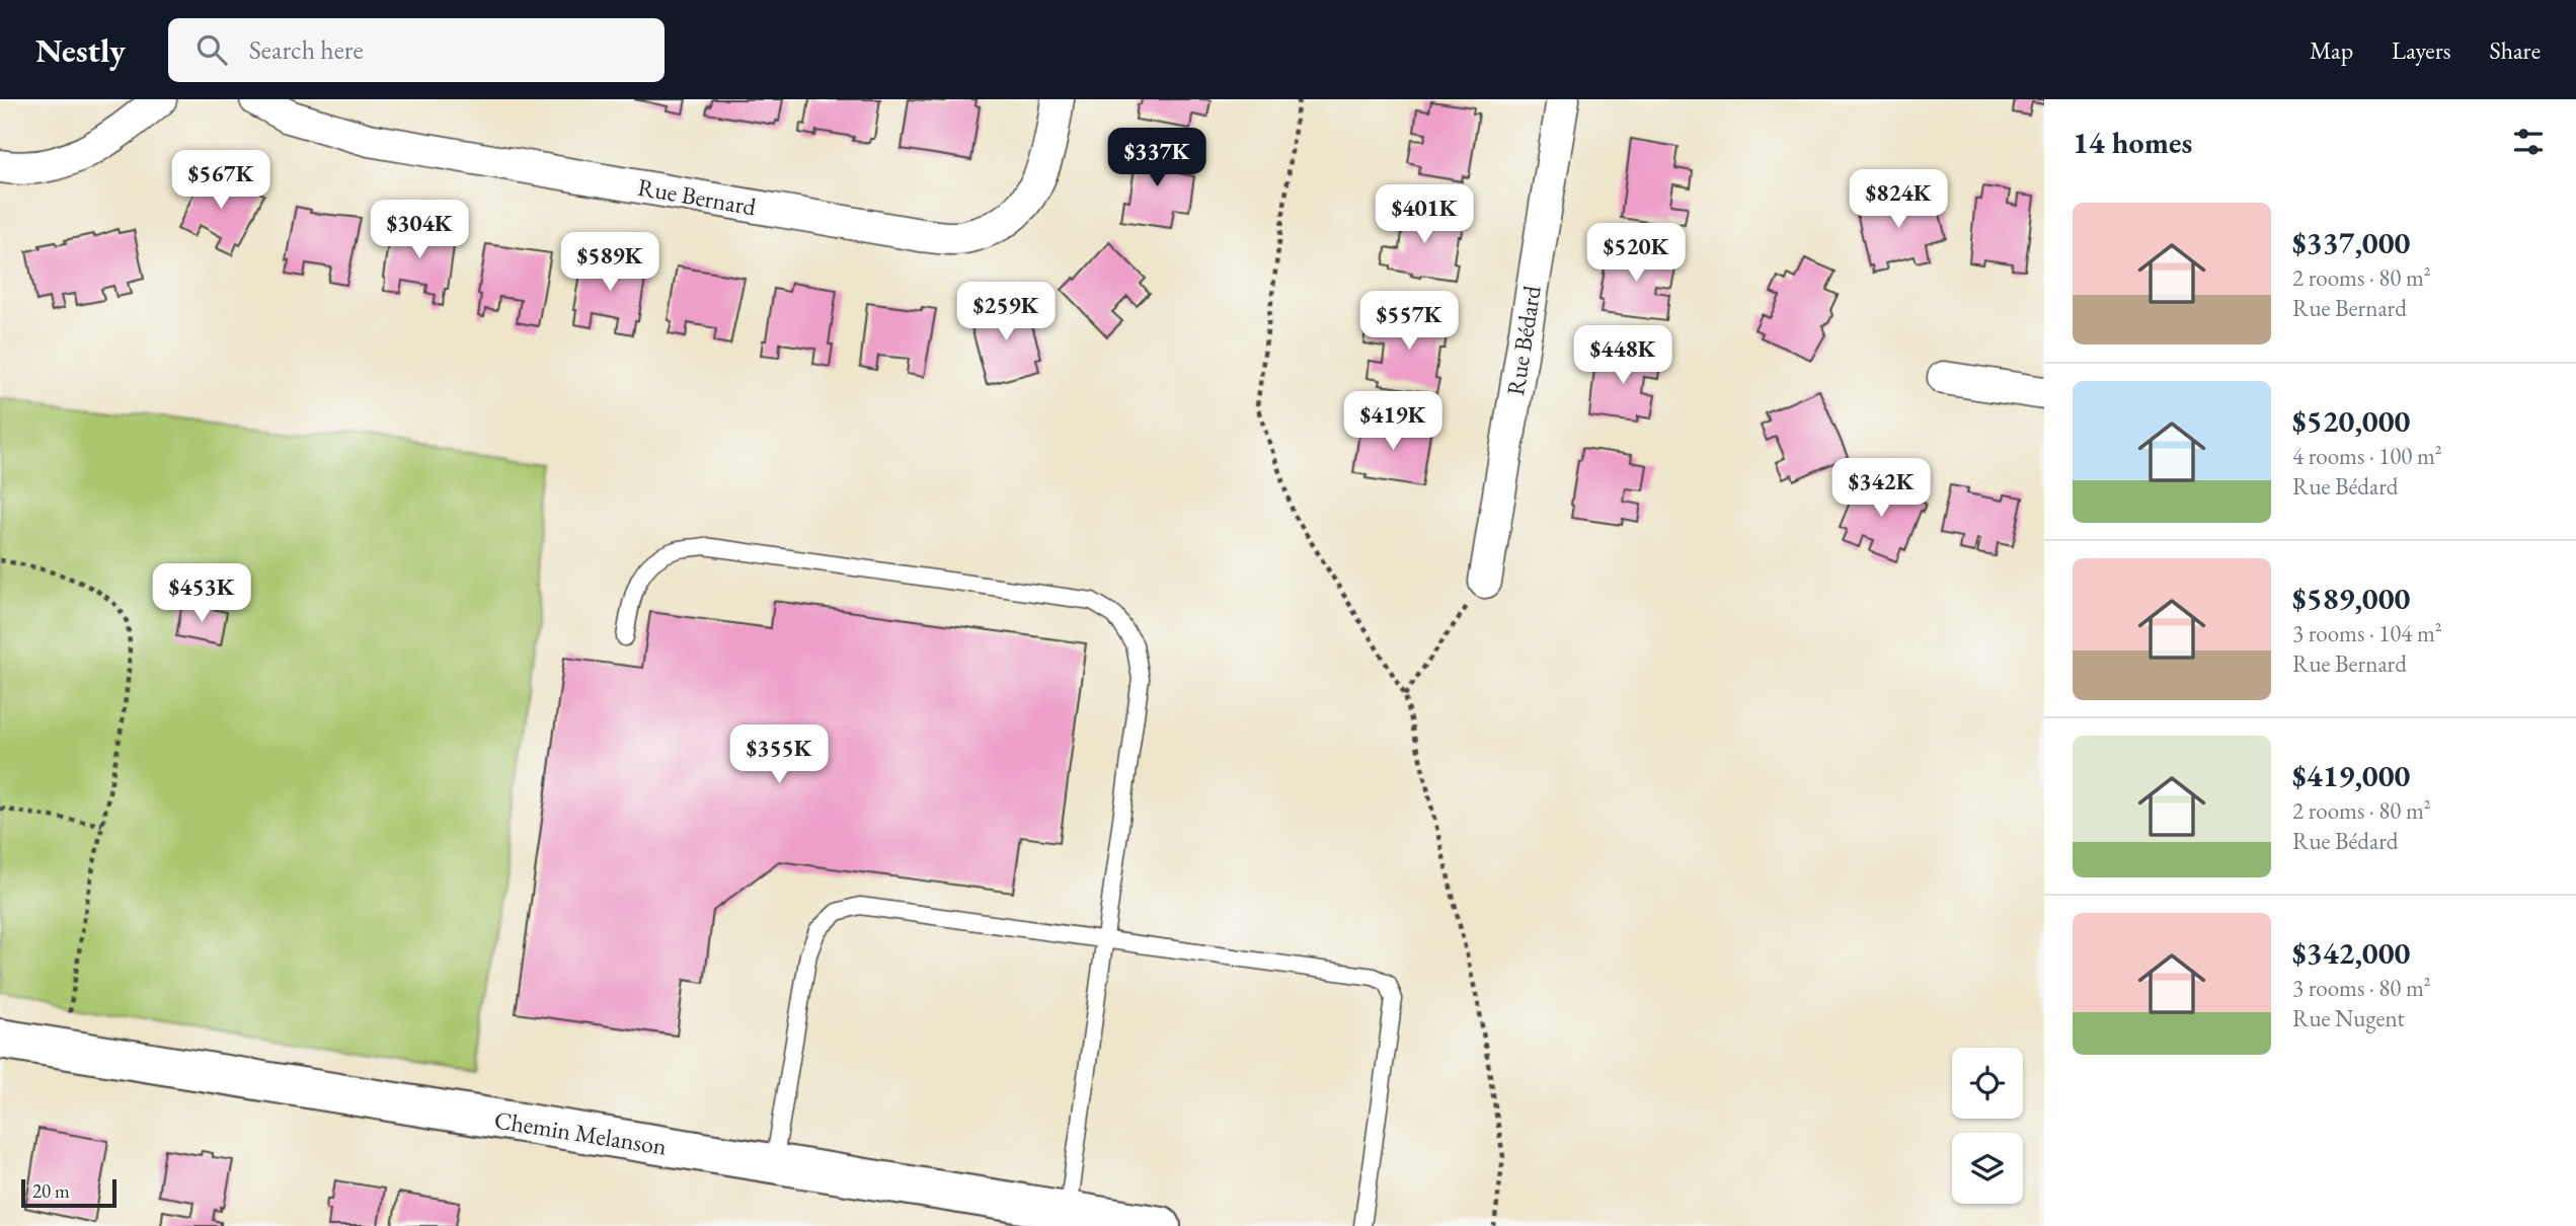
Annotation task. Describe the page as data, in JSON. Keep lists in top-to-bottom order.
{
  "streets": {
    "street": ["Rue Bernard", "Rue Bédard", "Chemin Melanson"]
  },
  "scale_bar": "20 m",
  "page": {
    "header": "Nestly",
    "search": "Search here",
    "nav": ["Map", "Layers", "Share"],
    "heading": "14 homes",
    "price": [
      "$337K",
      "$567K",
      "$824K",
      "$401K",
      "$304K",
      "$520K",
      "$589K",
      "$259K",
      "$557K",
      "$448K",
      "$419K",
      "$342K",
      "$453K",
      "$355K"
    ],
    "list": [
      {
        "name": "$337,000",
        "note": "2 rooms · 80 m² · Rue Bernard"
      },
      {
        "name": "$520,000",
        "note": "4 rooms · 100 m² · Rue Bédard"
      },
      {
        "name": "$589,000",
        "note": "3 rooms · 104 m² · Rue Bernard"
      },
      {
        "name": "$419,000",
        "note": "2 rooms · 80 m² · Rue Bédard"
      },
      {
        "name": "$342,000",
        "note": "3 rooms · 80 m² · Rue Nugent"
      }
    ],
    "scale": "20 m"
  }
}
